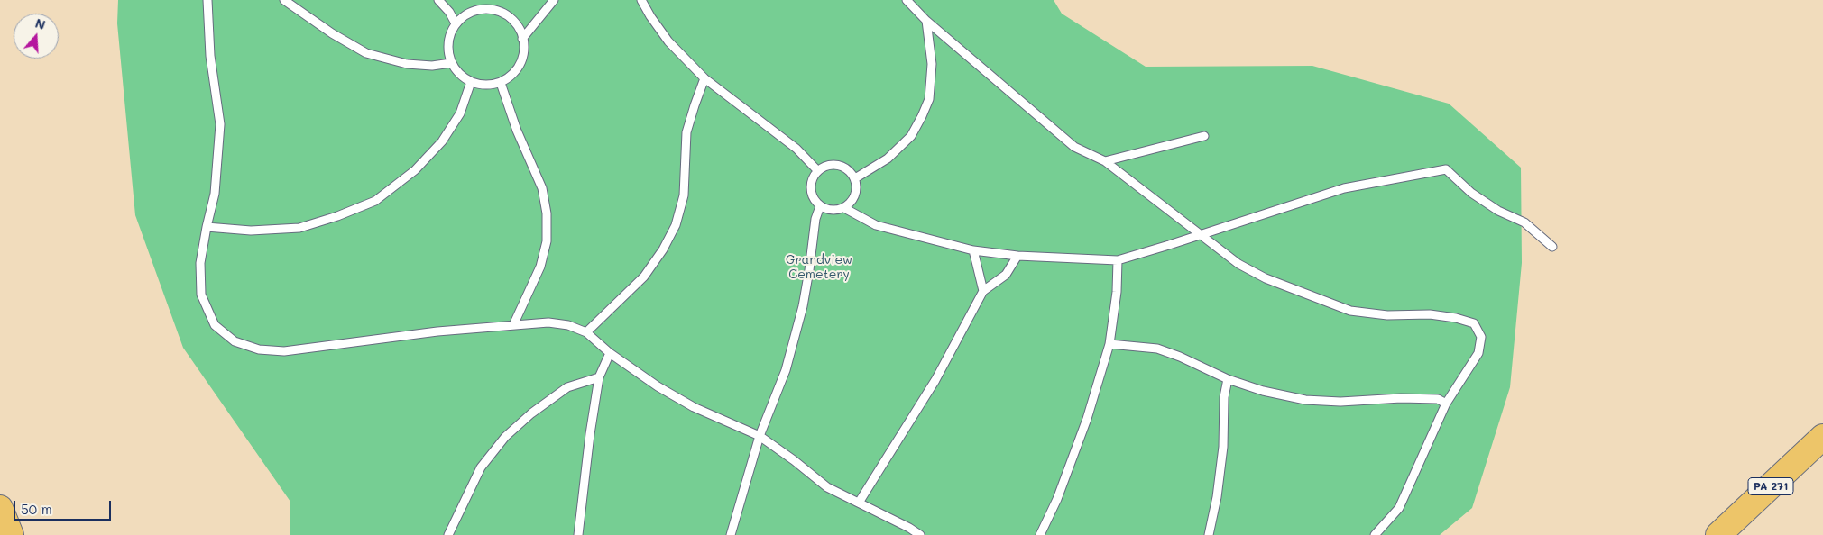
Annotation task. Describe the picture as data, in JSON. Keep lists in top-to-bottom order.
{
  "streets": {
    "main road": ["PA 271"]
  },
  "parks": ["Grandview Cemetery"],
  "scale_bar": "50 m",
  "north": "top"
}
